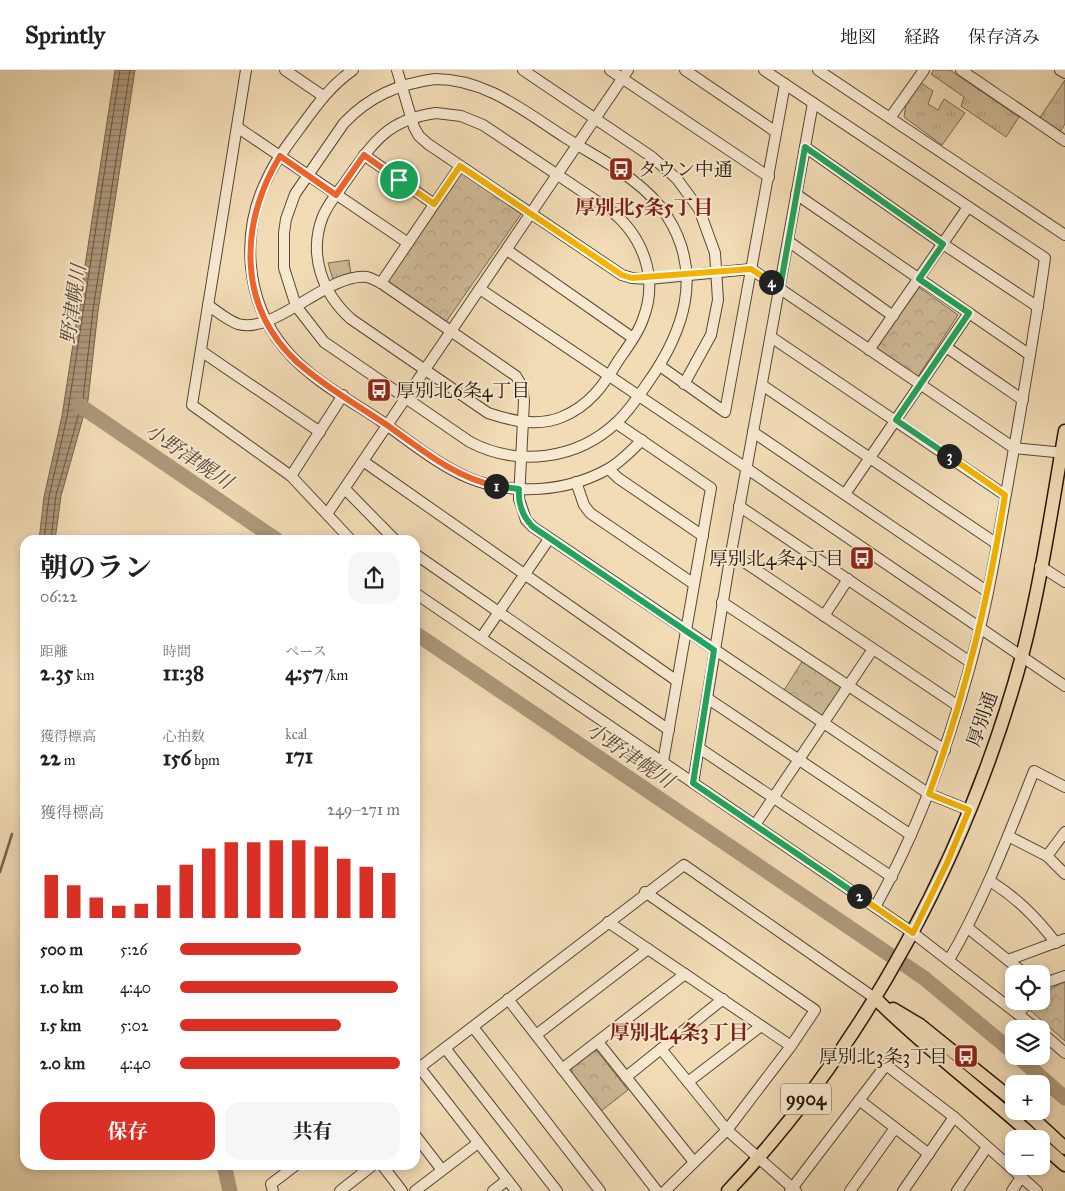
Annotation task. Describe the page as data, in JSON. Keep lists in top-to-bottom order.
{
  "streets": {
    "main road": ["厚別通", "9904"]
  },
  "crossings": [
    ["厚別通", "9904"]
  ],
  "districts": ["厚別北5条5丁目", "厚別北4条3丁目"],
  "water": ["野津幌川", "小野津幌川"],
  "places": {
    "bus stop": [
      "タウン中通",
      "厚別北6条4丁目",
      "厚別北4条4丁目",
      "厚別北3条3丁目"
    ]
  },
  "page": {
    "header": "Sprintly",
    "nav": ["地図", "経路", "保存済み"],
    "pins": [
      "4",
      "3",
      "1",
      "2"
    ],
    "heading": ["朝のラン", "06:22"],
    "stats": [
      ["距離", "2.35 km"],
      ["時間", "11:38"],
      ["ペース", "4:57 /km"],
      ["獲得標高", "22 m"],
      ["心拍数", "156 bpm"],
      ["kcal", "171"]
    ],
    "chart": ["獲得標高", "249–271 m"],
    "list": [
      {
        "name": "500 m",
        "note": "5:26"
      },
      {
        "name": "1.0 km",
        "note": "4:40"
      },
      {
        "name": "1.5 km",
        "note": "5:02"
      },
      {
        "name": "2.0 km",
        "note": "4:40"
      }
    ],
    "map_buttons": ["+", "−"],
    "buttons": ["保存", "共有"]
  }
}
